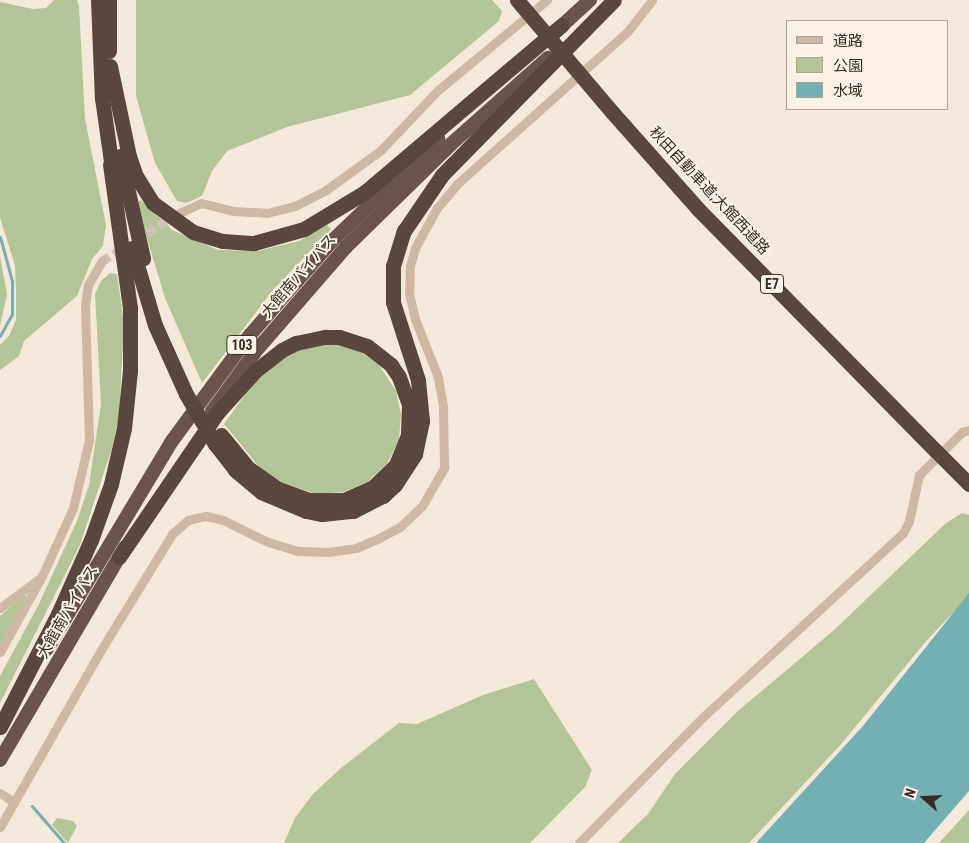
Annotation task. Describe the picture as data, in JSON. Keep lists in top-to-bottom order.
{
  "streets": {
    "highway": [
      "秋田自動車道;大館西道路",
      "大館南バイパス",
      "E7",
      "103"
    ]
  },
  "legend": ["道路", "公園", "水域"],
  "north": "left"
}
